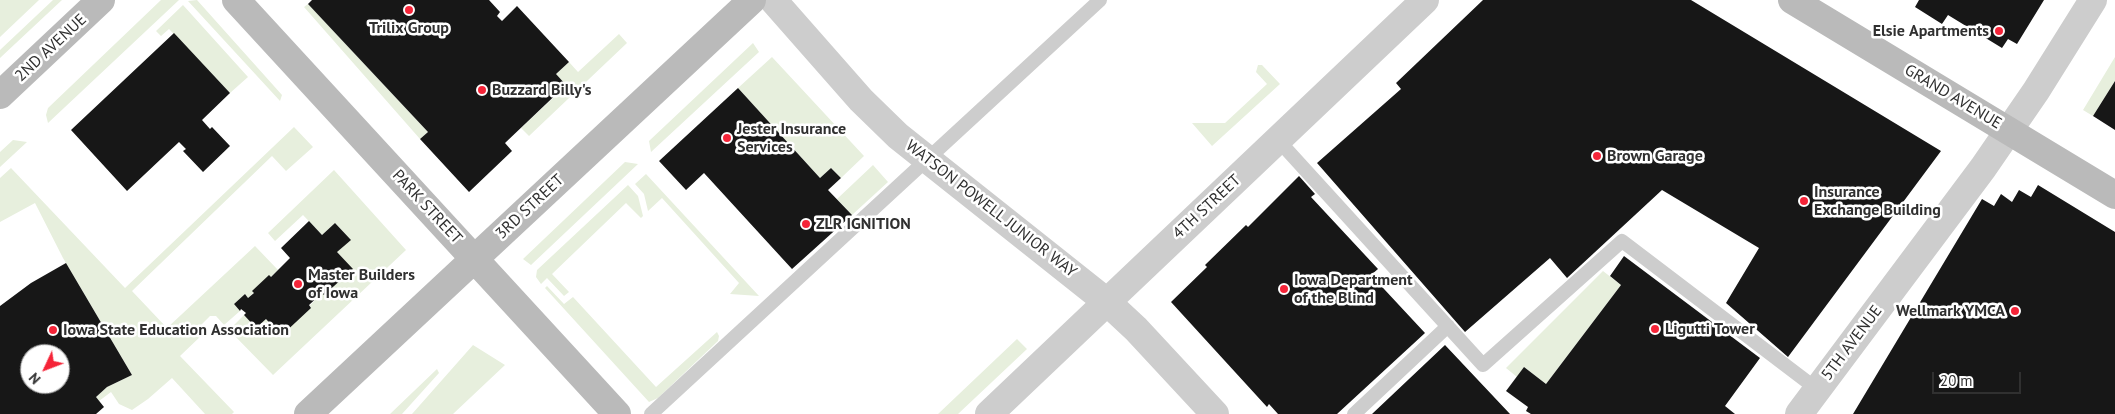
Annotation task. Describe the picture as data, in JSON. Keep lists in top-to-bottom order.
{
  "streets": {
    "main road": [
      "2ND AVENUE",
      "GRAND AVENUE",
      "PARK STREET",
      "3RD STREET"
    ],
    "street": ["4TH STREET", "WATSON POWELL JUNIOR WAY", "5TH AVENUE"]
  },
  "crossings": [
    ["GRAND AVENUE", "5TH AVENUE"],
    ["PARK STREET", "3RD STREET"],
    ["4TH STREET", "WATSON POWELL JUNIOR WAY"]
  ],
  "places": [
    "Trilix Group",
    "Elsie Apartments",
    "Buzzard Billy's",
    "Jester Insurance Services",
    "Brown Garage",
    "Insurance Exchange Building",
    "ZLR IGNITION",
    "Master Builders of Iowa",
    "Iowa Department of the Blind",
    "Wellmark YMCA",
    "Ligutti Tower",
    "Iowa State Education Association"
  ],
  "scale_bar": "20 m",
  "north": "bottom left"
}
